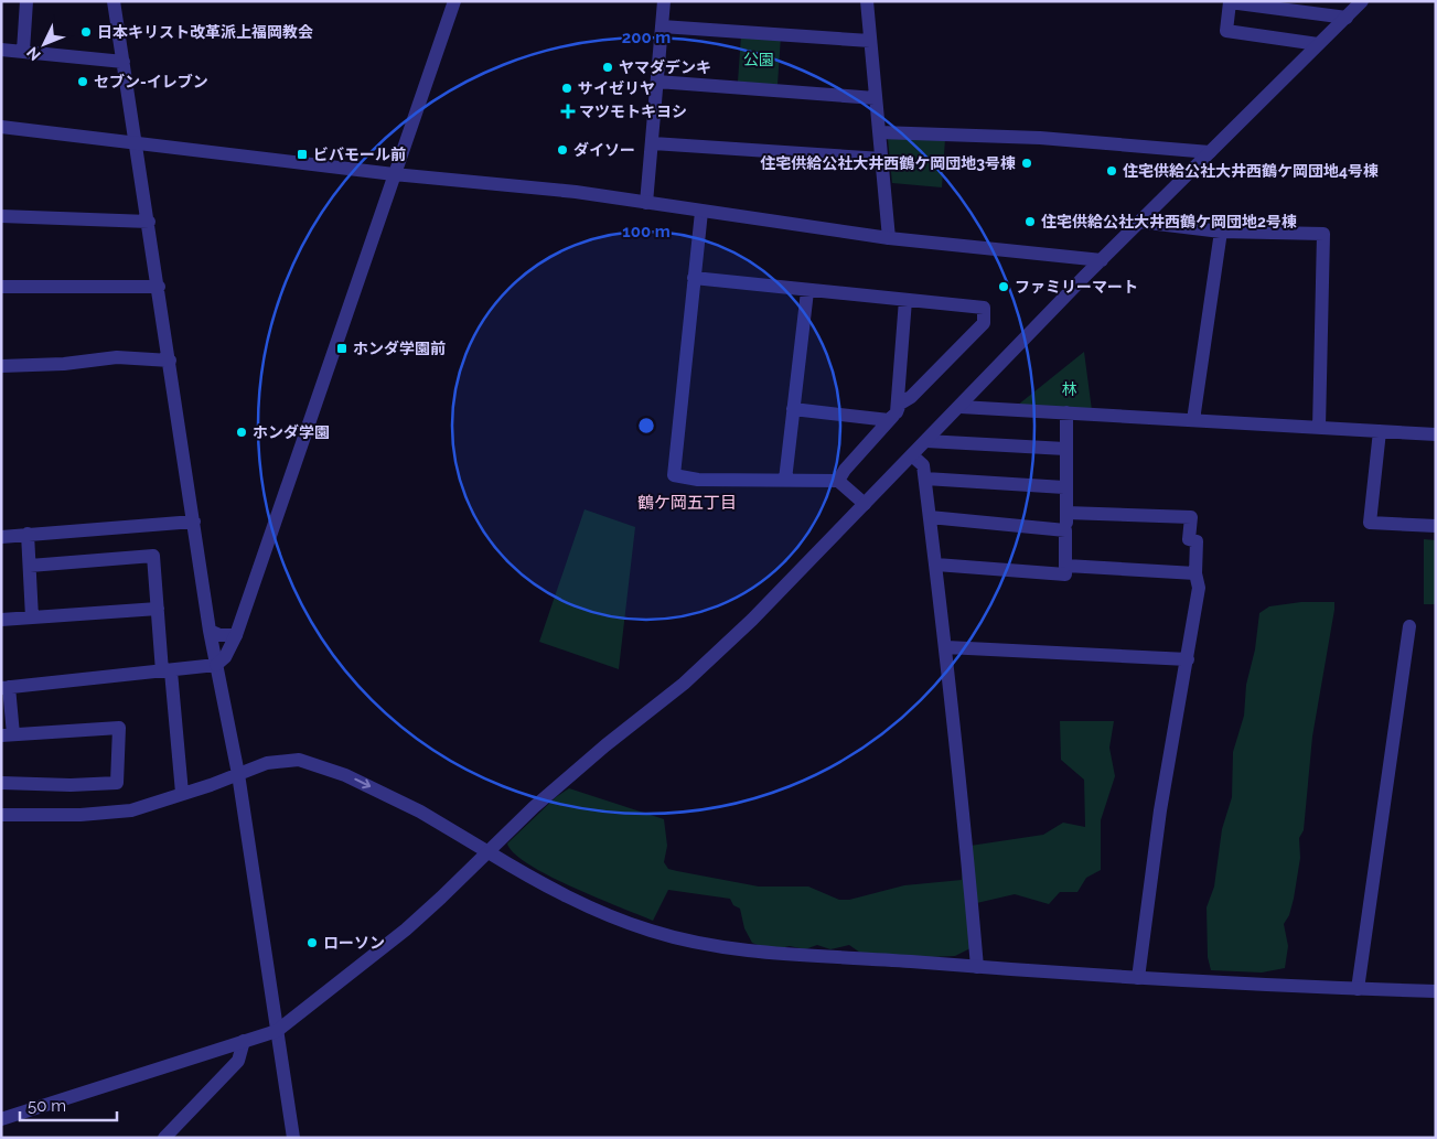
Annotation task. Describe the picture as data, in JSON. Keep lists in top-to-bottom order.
{
  "districts": ["鶴ケ岡五丁目"],
  "parks": ["公園", "林"],
  "places": {
    "other": [
      "日本キリスト改革派上福岡教会",
      "ヤマダデンキ",
      "セブン-イレブン",
      "サイゼリヤ",
      "ダイソー",
      "住宅供給公社大井西鶴ケ岡団地3号棟",
      "住宅供給公社大井西鶴ケ岡団地4号棟",
      "住宅供給公社大井西鶴ケ岡団地2号棟",
      "ファミリーマート",
      "ホンダ学園",
      "ローソン"
    ],
    "health": ["マツモトキヨシ"],
    "transit": ["ビバモール前", "ホンダ学園前"]
  },
  "scale_bar": "50 m",
  "north": "bottom left",
  "rings": ["200 m", "100 m"]
}
